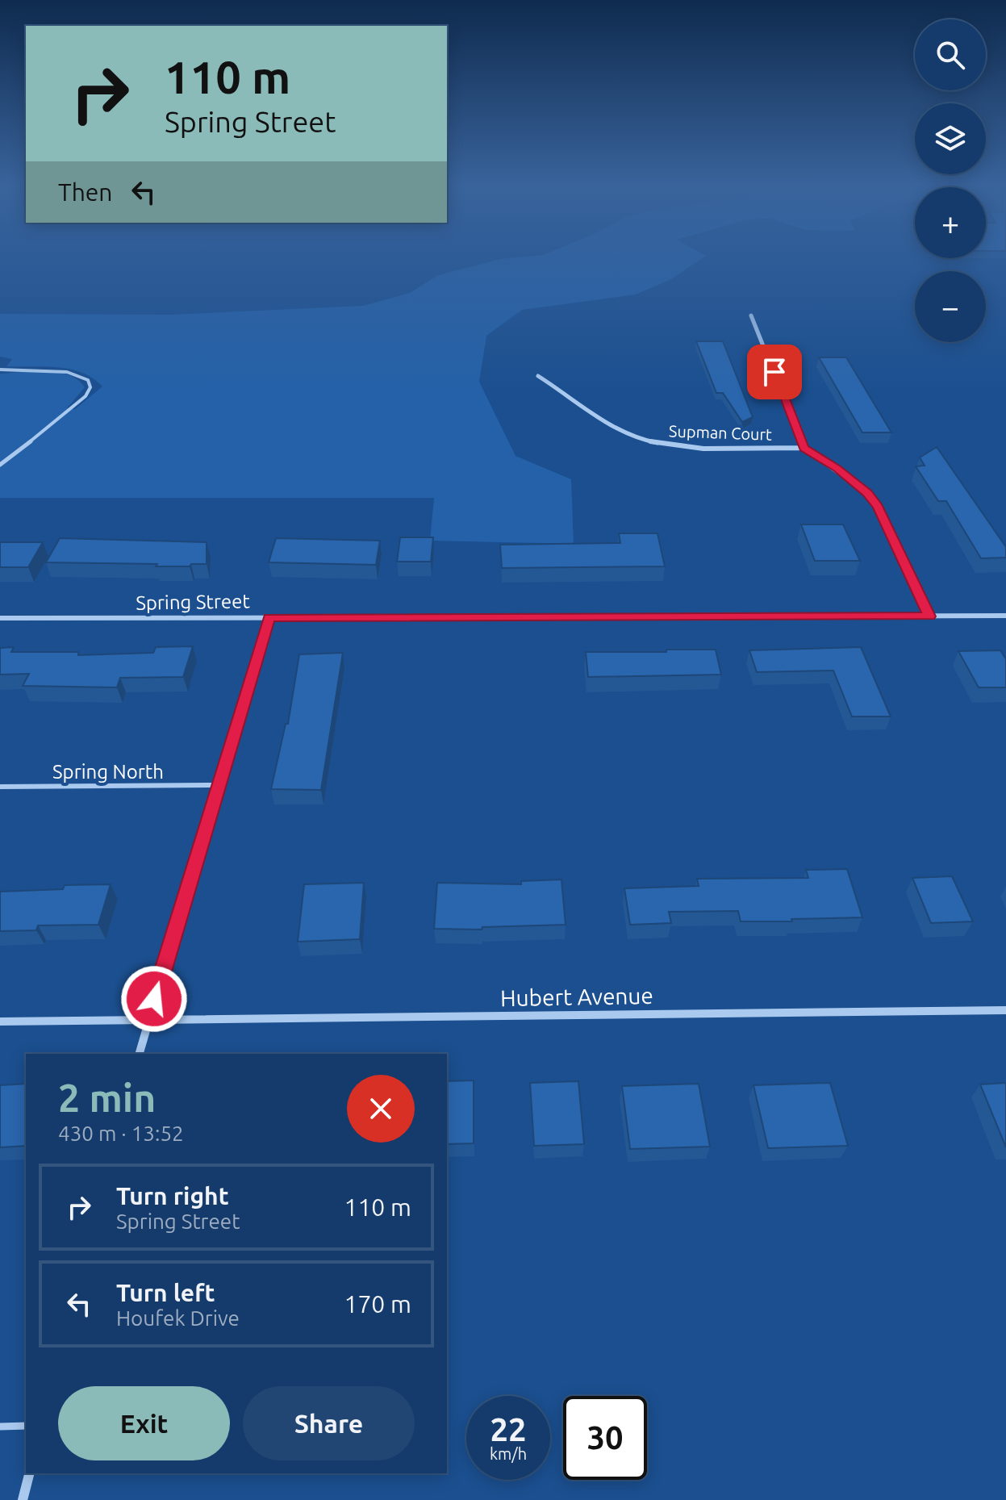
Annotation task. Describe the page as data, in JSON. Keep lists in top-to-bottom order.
{
  "streets": {
    "street": ["Supman Court", "Spring Street", "Hubert Avenue"],
    "lane": ["Spring North"]
  },
  "page": {
    "map_buttons": ["+", "−"],
    "turn": ["110 m", "Spring Street"],
    "then": "Then",
    "heading": ["2 min", "430 m · 13:52"],
    "list": [
      {
        "name": "Turn right",
        "note": "Spring Street",
        "value": "110 m"
      },
      {
        "name": "Turn left",
        "note": "Houfek Drive",
        "value": "170 m"
      }
    ],
    "buttons": ["Exit", "Share"],
    "speed": "22 km/h",
    "limit": "30"
  }
}
